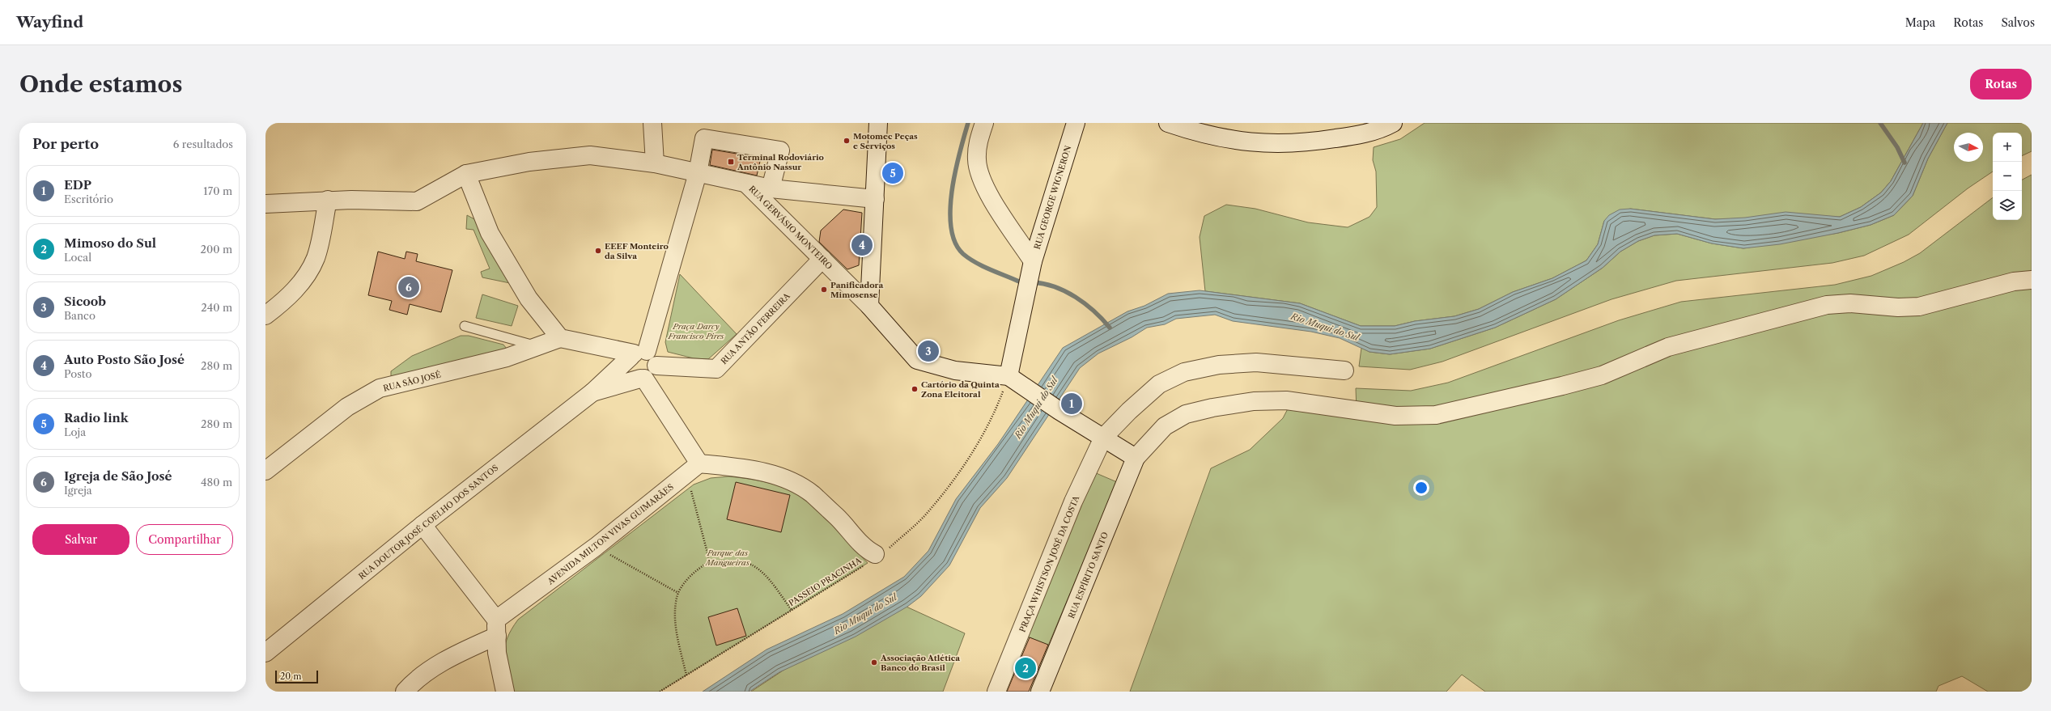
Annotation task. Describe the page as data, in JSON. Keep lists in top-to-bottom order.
{
  "streets": {
    "street": [
      "RUA GEORGE WIGNERON",
      "RUA GERVÁSIO MONTEIRO",
      "RUA ANTÃO FERREIRA",
      "RUA SÃO JOSÉ",
      "RUA DOUTOR JOSÉ COELHO DOS SANTOS",
      "AVENIDA MILTON VIVAS GUIMARÃES",
      "PRAÇA WHISTSON JOSÉ DA COSTA",
      "RUA ESPÍRITO SANTO"
    ],
    "path": ["PASSEIO PRACINHA"]
  },
  "crossings": [
    ["RUA GEORGE WIGNERON", "RUA GERVÁSIO MONTEIRO"],
    ["RUA GEORGE WIGNERON", "PASSEIO PRACINHA"],
    ["RUA GERVÁSIO MONTEIRO", "RUA ANTÃO FERREIRA"],
    ["RUA GERVÁSIO MONTEIRO", "PASSEIO PRACINHA"],
    ["RUA ANTÃO FERREIRA", "RUA DOUTOR JOSÉ COELHO DOS SANTOS"]
  ],
  "water": ["Rio Muqui do Sul"],
  "parks": ["Praça Darcy Francisco Pires", "Parque das Mangueiras"],
  "places": {
    "other": [
      "Motomec Peças e Serviços",
      "EEEF Monteiro da Silva",
      "Panificadora Mimosense",
      "Cartório da Quinta Zona Eleitoral",
      "Associação Atlética Banco do Brasil"
    ],
    "transit": ["Terminal Rodoviário Antônio Nassur"]
  },
  "scale_bar": "20 m",
  "north": "right",
  "page": {
    "header": "Wayfind",
    "nav": ["Mapa", "Rotas", "Salvos"],
    "buttons": [
      "Rotas",
      ["Salvar", "Compartilhar"]
    ],
    "title": "Onde estamos",
    "heading": ["Por perto", "6 resultados"],
    "map_buttons": ["+", "−"],
    "pins": [
      "5",
      "4",
      "6",
      "3",
      "1",
      "2"
    ],
    "list": [
      {
        "mark": "1",
        "name": "EDP",
        "note": "Escritório",
        "value": "170 m"
      },
      {
        "mark": "2",
        "name": "Mimoso do Sul",
        "note": "Local",
        "value": "200 m"
      },
      {
        "mark": "3",
        "name": "Sicoob",
        "note": "Banco",
        "value": "240 m"
      },
      {
        "mark": "4",
        "name": "Auto Posto São José",
        "note": "Posto",
        "value": "280 m"
      },
      {
        "mark": "5",
        "name": "Radio link",
        "note": "Loja",
        "value": "280 m"
      },
      {
        "mark": "6",
        "name": "Igreja de São José",
        "note": "Igreja",
        "value": "480 m"
      }
    ],
    "scale": "20 m"
  }
}
